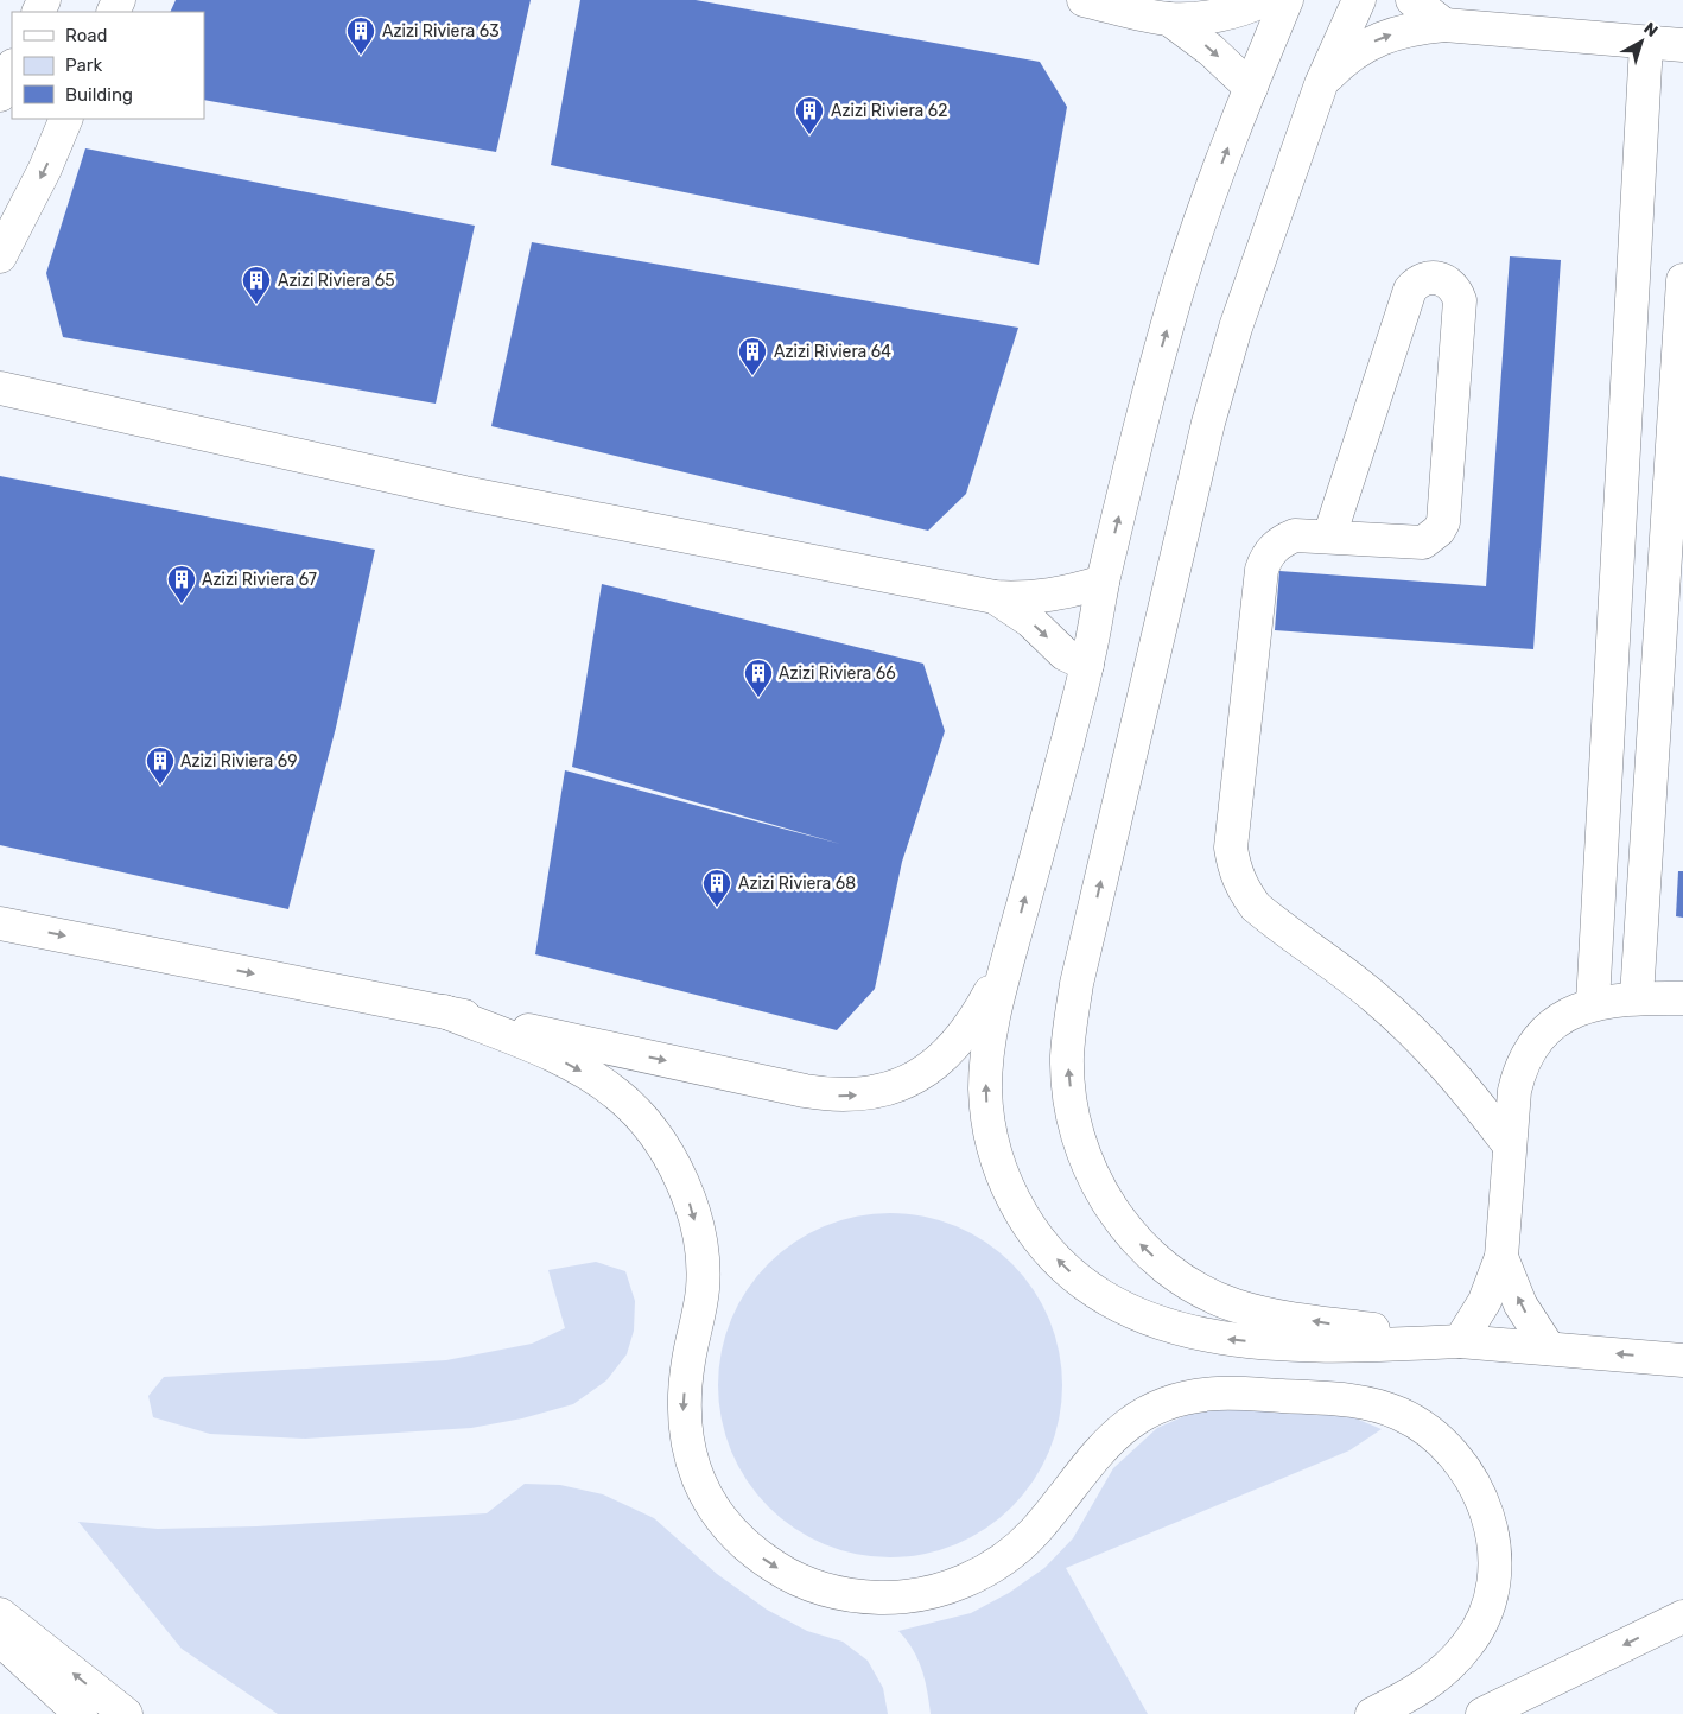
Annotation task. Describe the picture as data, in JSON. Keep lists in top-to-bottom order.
{
  "places": {
    "building": [
      "Azizi Riviera 63",
      "Azizi Riviera 62",
      "Azizi Riviera 65",
      "Azizi Riviera 64",
      "Azizi Riviera 67",
      "Azizi Riviera 66",
      "Azizi Riviera 69",
      "Azizi Riviera 68"
    ]
  },
  "legend": ["Road", "Park", "Building"],
  "north": "top right"
}
